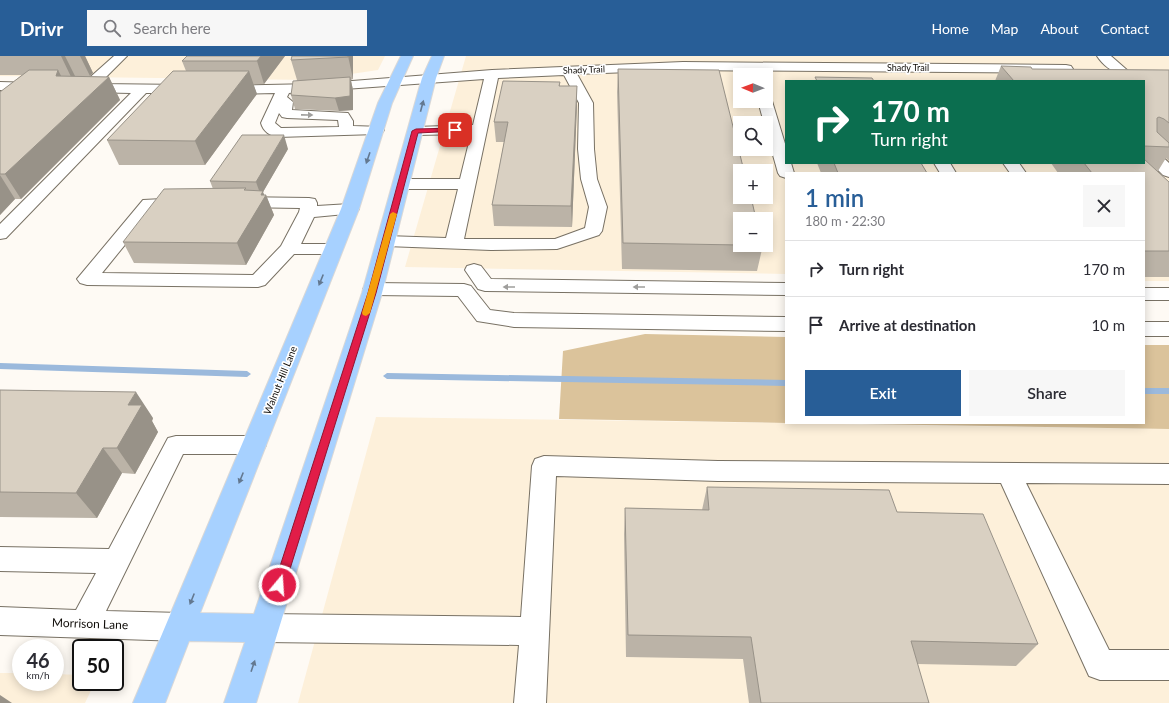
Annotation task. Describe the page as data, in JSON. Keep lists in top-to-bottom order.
{
  "streets": {
    "main road": ["Walnut Hill Lane"],
    "street": ["Shady Trail", "Morrison Lane"]
  },
  "crossings": [
    ["Shady Trail", "Walnut Hill Lane"],
    ["Walnut Hill Lane", "Morrison Lane"]
  ],
  "north": "left",
  "page": {
    "header": "Drivr",
    "search": "Search here",
    "nav": [
      "Home",
      "Map",
      "About",
      "Contact"
    ],
    "map_buttons": ["+", "−"],
    "turn": ["170 m", "Turn right"],
    "heading": ["1 min", "180 m · 22:30"],
    "list": [
      {
        "name": "Turn right",
        "value": "170 m"
      },
      {
        "name": "Arrive at destination",
        "value": "10 m"
      }
    ],
    "buttons": ["Exit", "Share"],
    "speed": "46 km/h",
    "limit": "50"
  }
}
